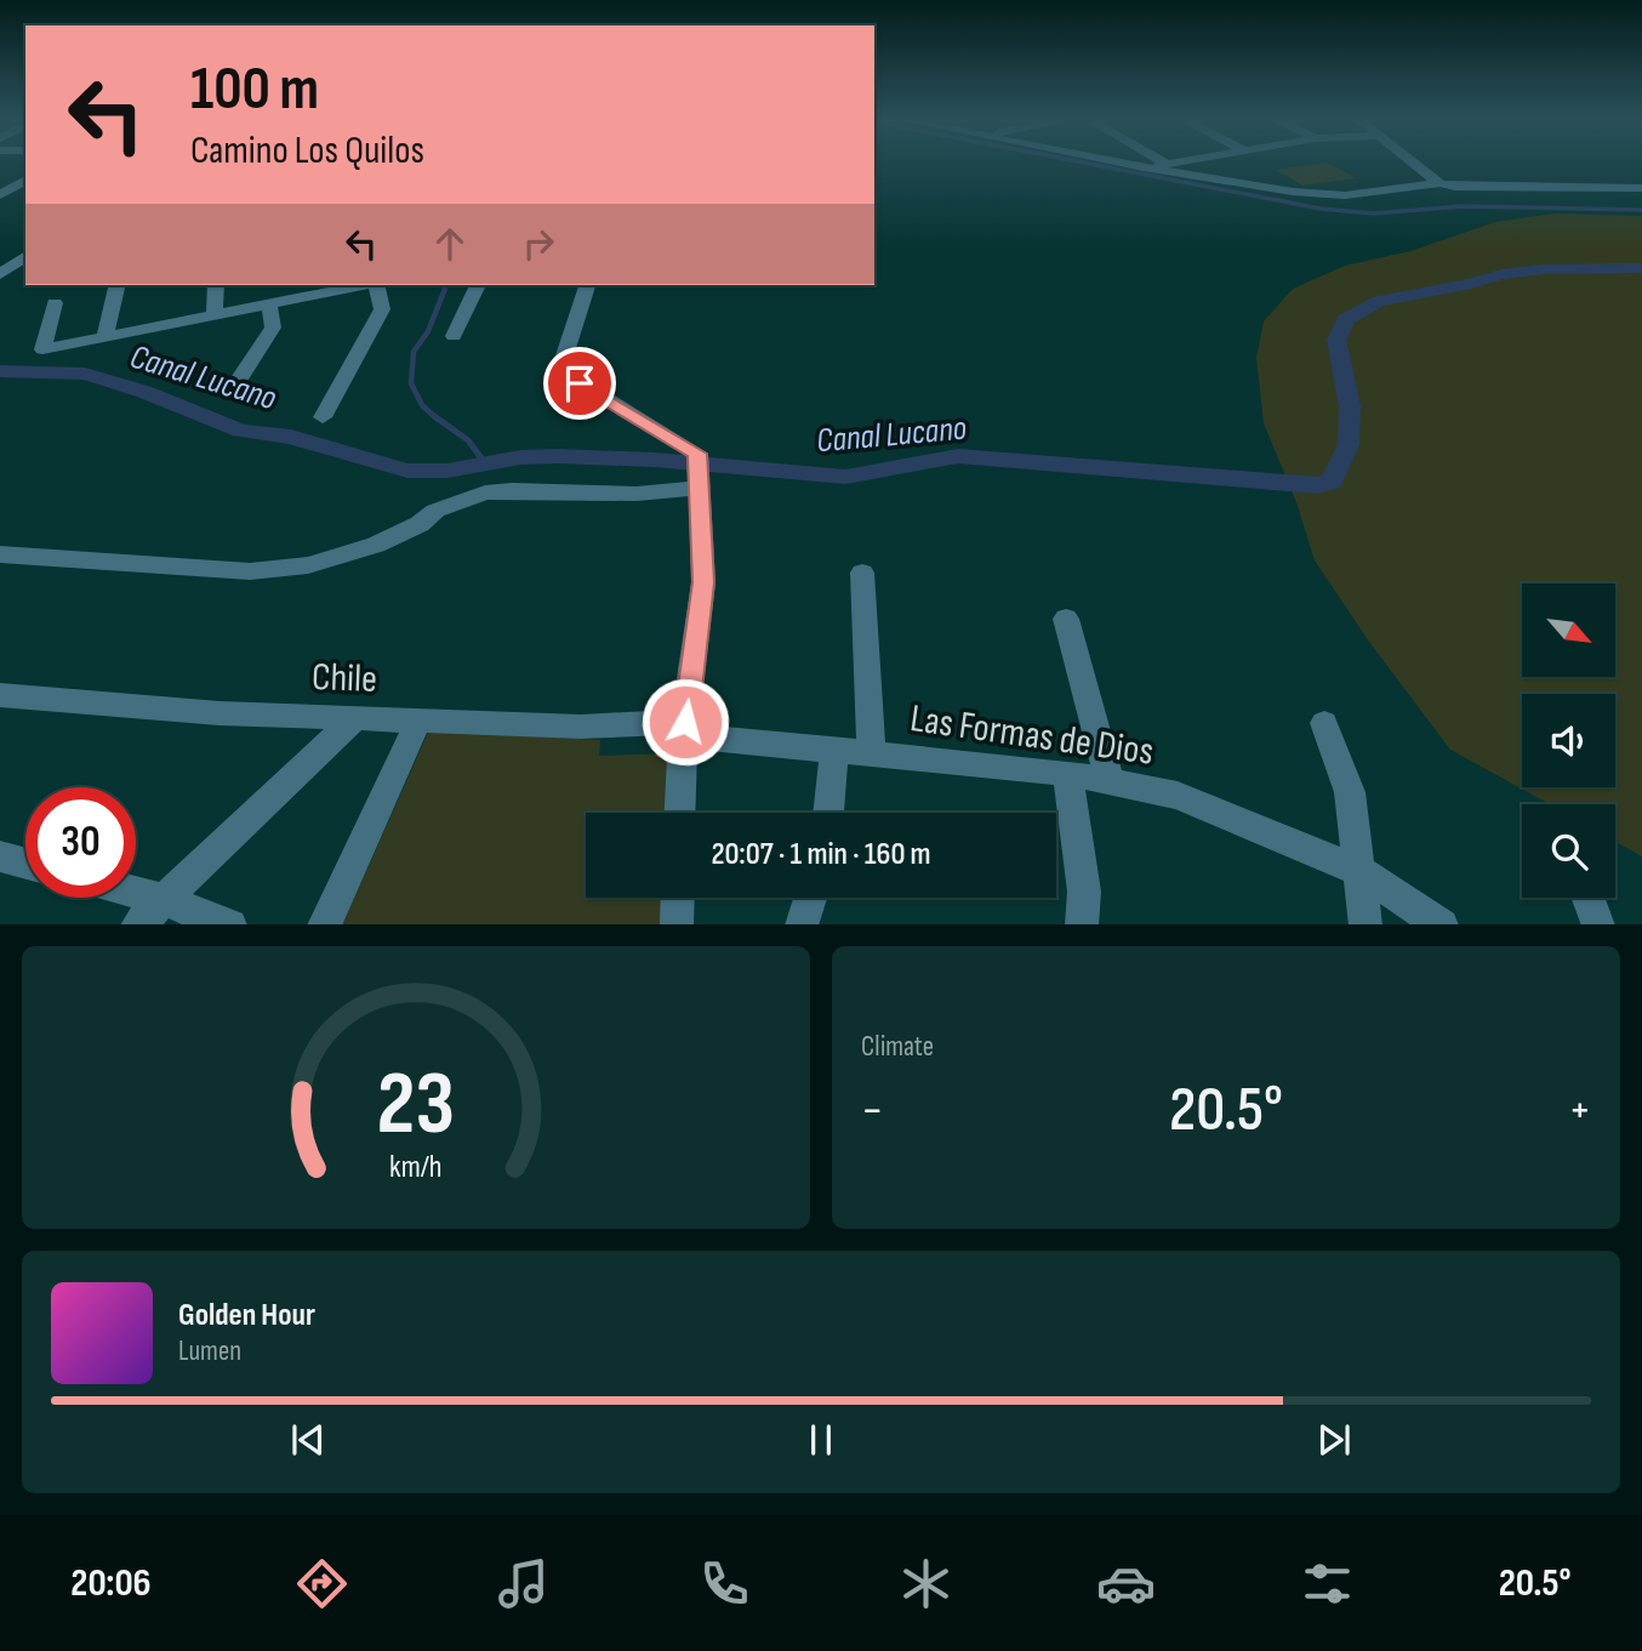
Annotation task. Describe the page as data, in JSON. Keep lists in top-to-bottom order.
{
  "streets": {
    "street": ["Chile", "Las Formas de Dios"]
  },
  "crossings": [
    ["Chile", "Las Formas de Dios"]
  ],
  "water": ["Canal Lucano"],
  "north": "bottom right",
  "page": {
    "turn": ["100 m", "Camino Los Quilos"],
    "limit": "30",
    "trip": "20:07 · 1 min · 160 m",
    "tile": "Climate",
    "heat": ["−", "20.5°", "+"],
    "song": ["Golden Hour", "Lumen"],
    "tabs": ["20:06", "20.5°"],
    "gauge": ["23", "km/h"]
  }
}
